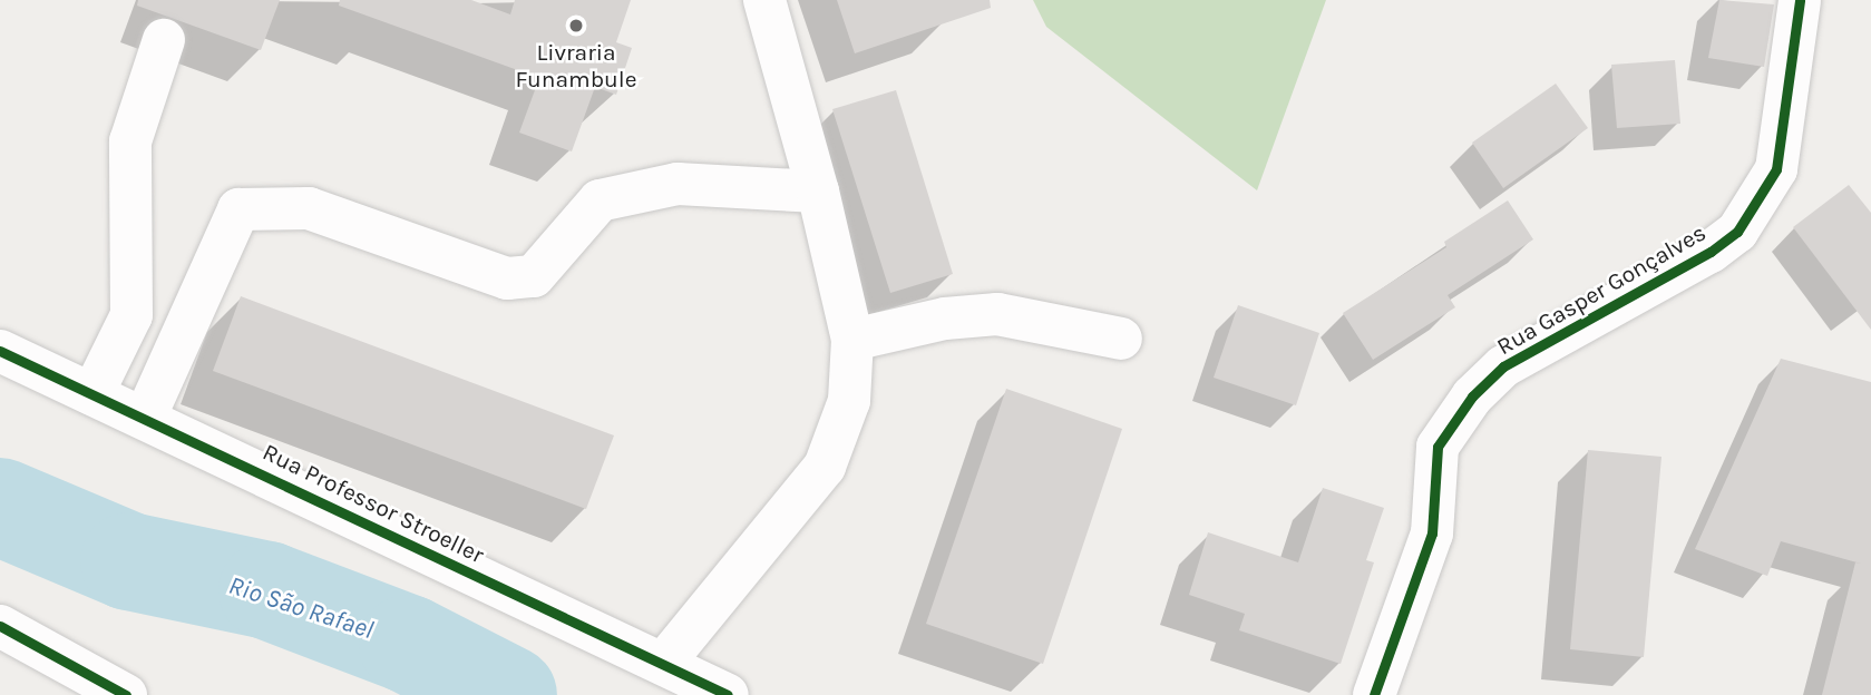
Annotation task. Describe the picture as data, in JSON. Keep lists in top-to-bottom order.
{
  "streets": {
    "street": ["Rua Gasper Gonçalves", "Rua Professor Stroeller"]
  },
  "water": ["Rio São Rafael"],
  "places": ["Livraria Funambule"]
}
